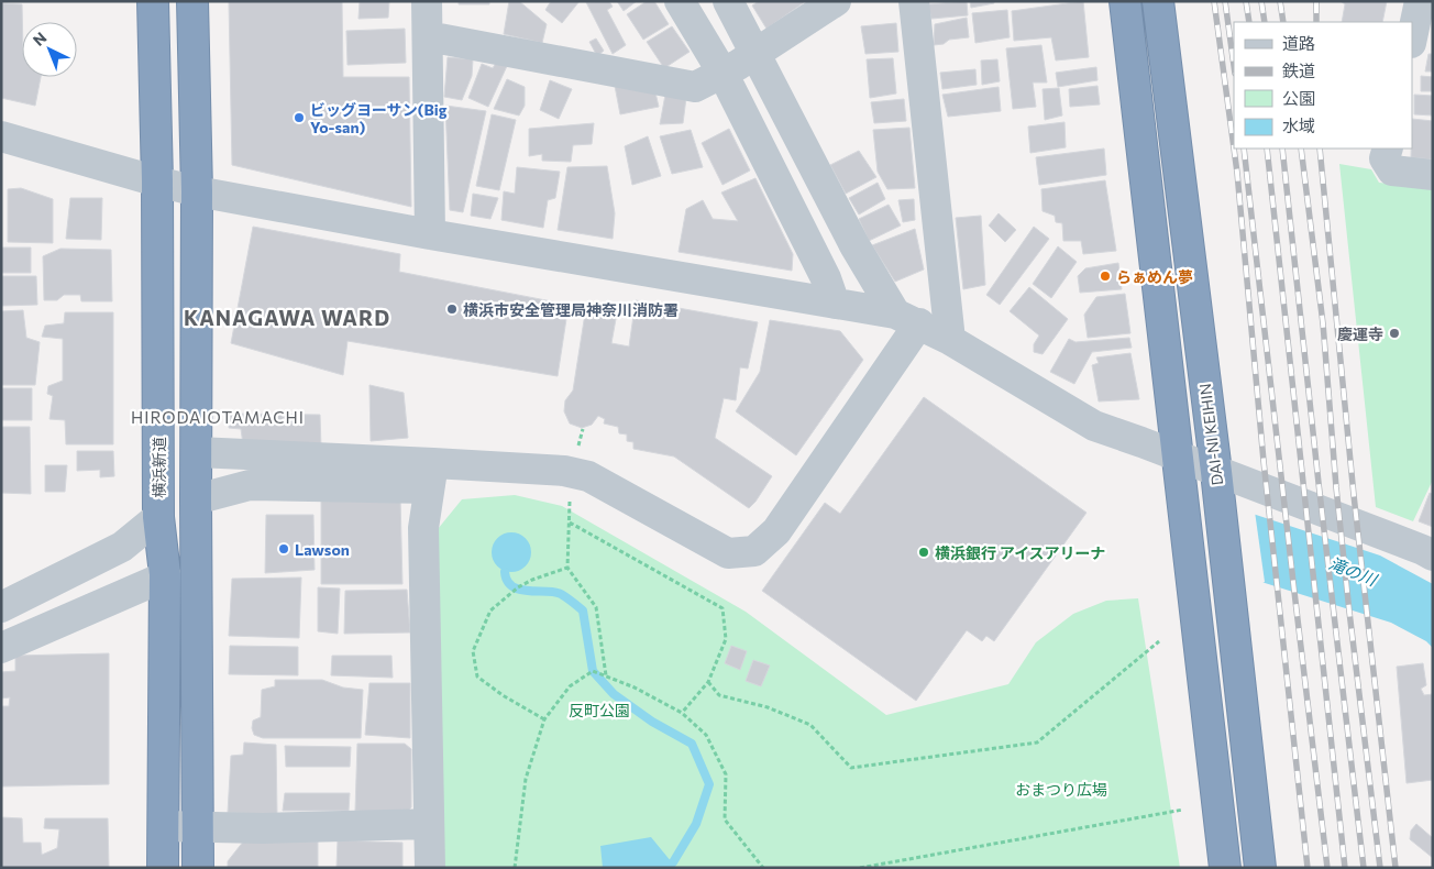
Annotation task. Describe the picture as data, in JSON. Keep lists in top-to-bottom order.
{
  "streets": {
    "highway": ["DAI-NI KEIHIN", "横浜新道"]
  },
  "districts": ["KANAGAWA WARD", "HIRODAIOTAMACHI"],
  "water": ["滝の川"],
  "parks": ["反町公園", "おまつり広場"],
  "places": [
    "ビッグヨーサン(Big Yo-san)",
    "らぁめん夢",
    "横浜市安全管理局神奈川消防署",
    "慶運寺",
    "Lawson",
    "横浜銀行 アイスアリーナ"
  ],
  "legend": [
    "道路",
    "鉄道",
    "公園",
    "水域"
  ],
  "north": "top left"
}
